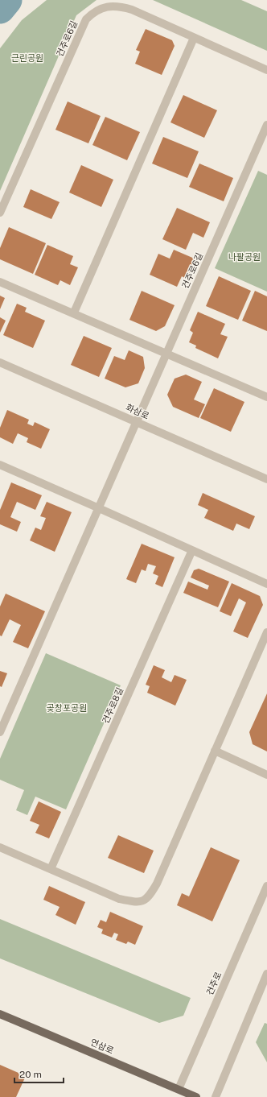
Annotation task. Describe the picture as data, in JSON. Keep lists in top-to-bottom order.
{
  "streets": {
    "main road": ["연삼로"],
    "street": [
      "건주로6길",
      "화삼로",
      "건주로8길",
      "건주로"
    ]
  },
  "crossings": [
    ["건주로6길", "화삼로"],
    ["건주로", "연삼로"]
  ],
  "parks": ["근린공원", "나팔공원", "곶창포공원"],
  "scale_bar": "20 m"
}
